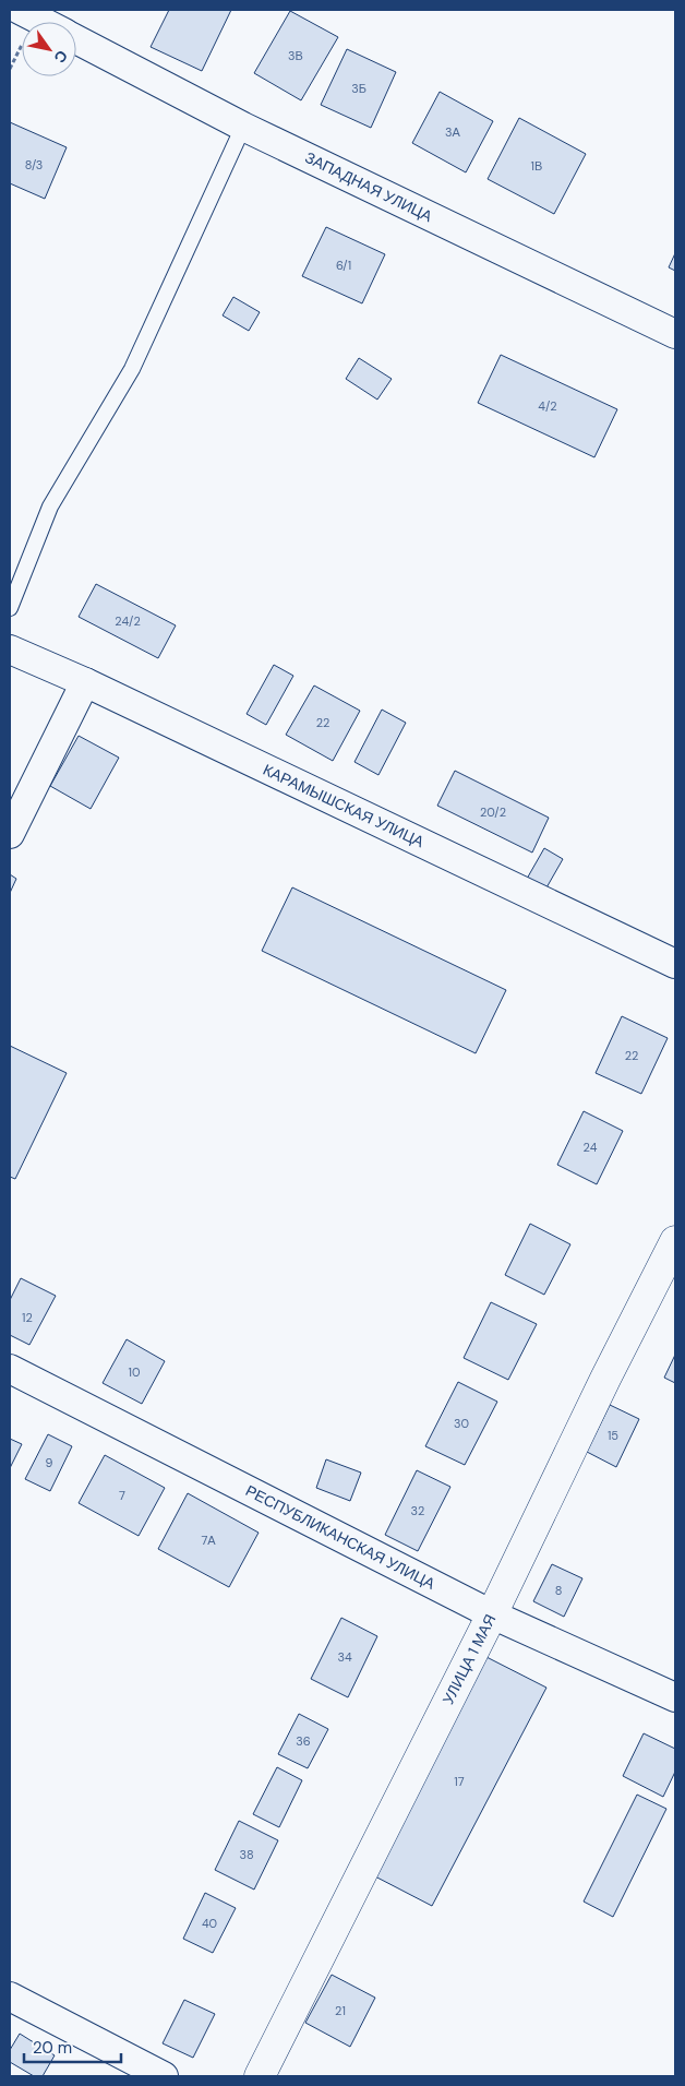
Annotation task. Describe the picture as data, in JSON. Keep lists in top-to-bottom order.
{
  "streets": {
    "street": [
      "ЗАПАДНАЯ УЛИЦА",
      "КАРАМЫШСКАЯ УЛИЦА",
      "РЕСПУБЛИКАНСКАЯ УЛИЦА",
      "УЛИЦА 1 МАЯ"
    ]
  },
  "crossings": [
    ["РЕСПУБЛИКАНСКАЯ УЛИЦА", "УЛИЦА 1 МАЯ"]
  ],
  "house_numbers": [
    "3В",
    "3Б",
    "3А",
    "8/3",
    "1В",
    "6/1",
    "4/2",
    "24/2",
    "22",
    "20/2",
    "22",
    "24",
    "12",
    "10",
    "30",
    "15",
    "9",
    "7",
    "32",
    "7А",
    "8",
    "34",
    "36",
    "17",
    "38",
    "40",
    "21"
  ],
  "scale_bar": "20 m",
  "north": "bottom right"
}
